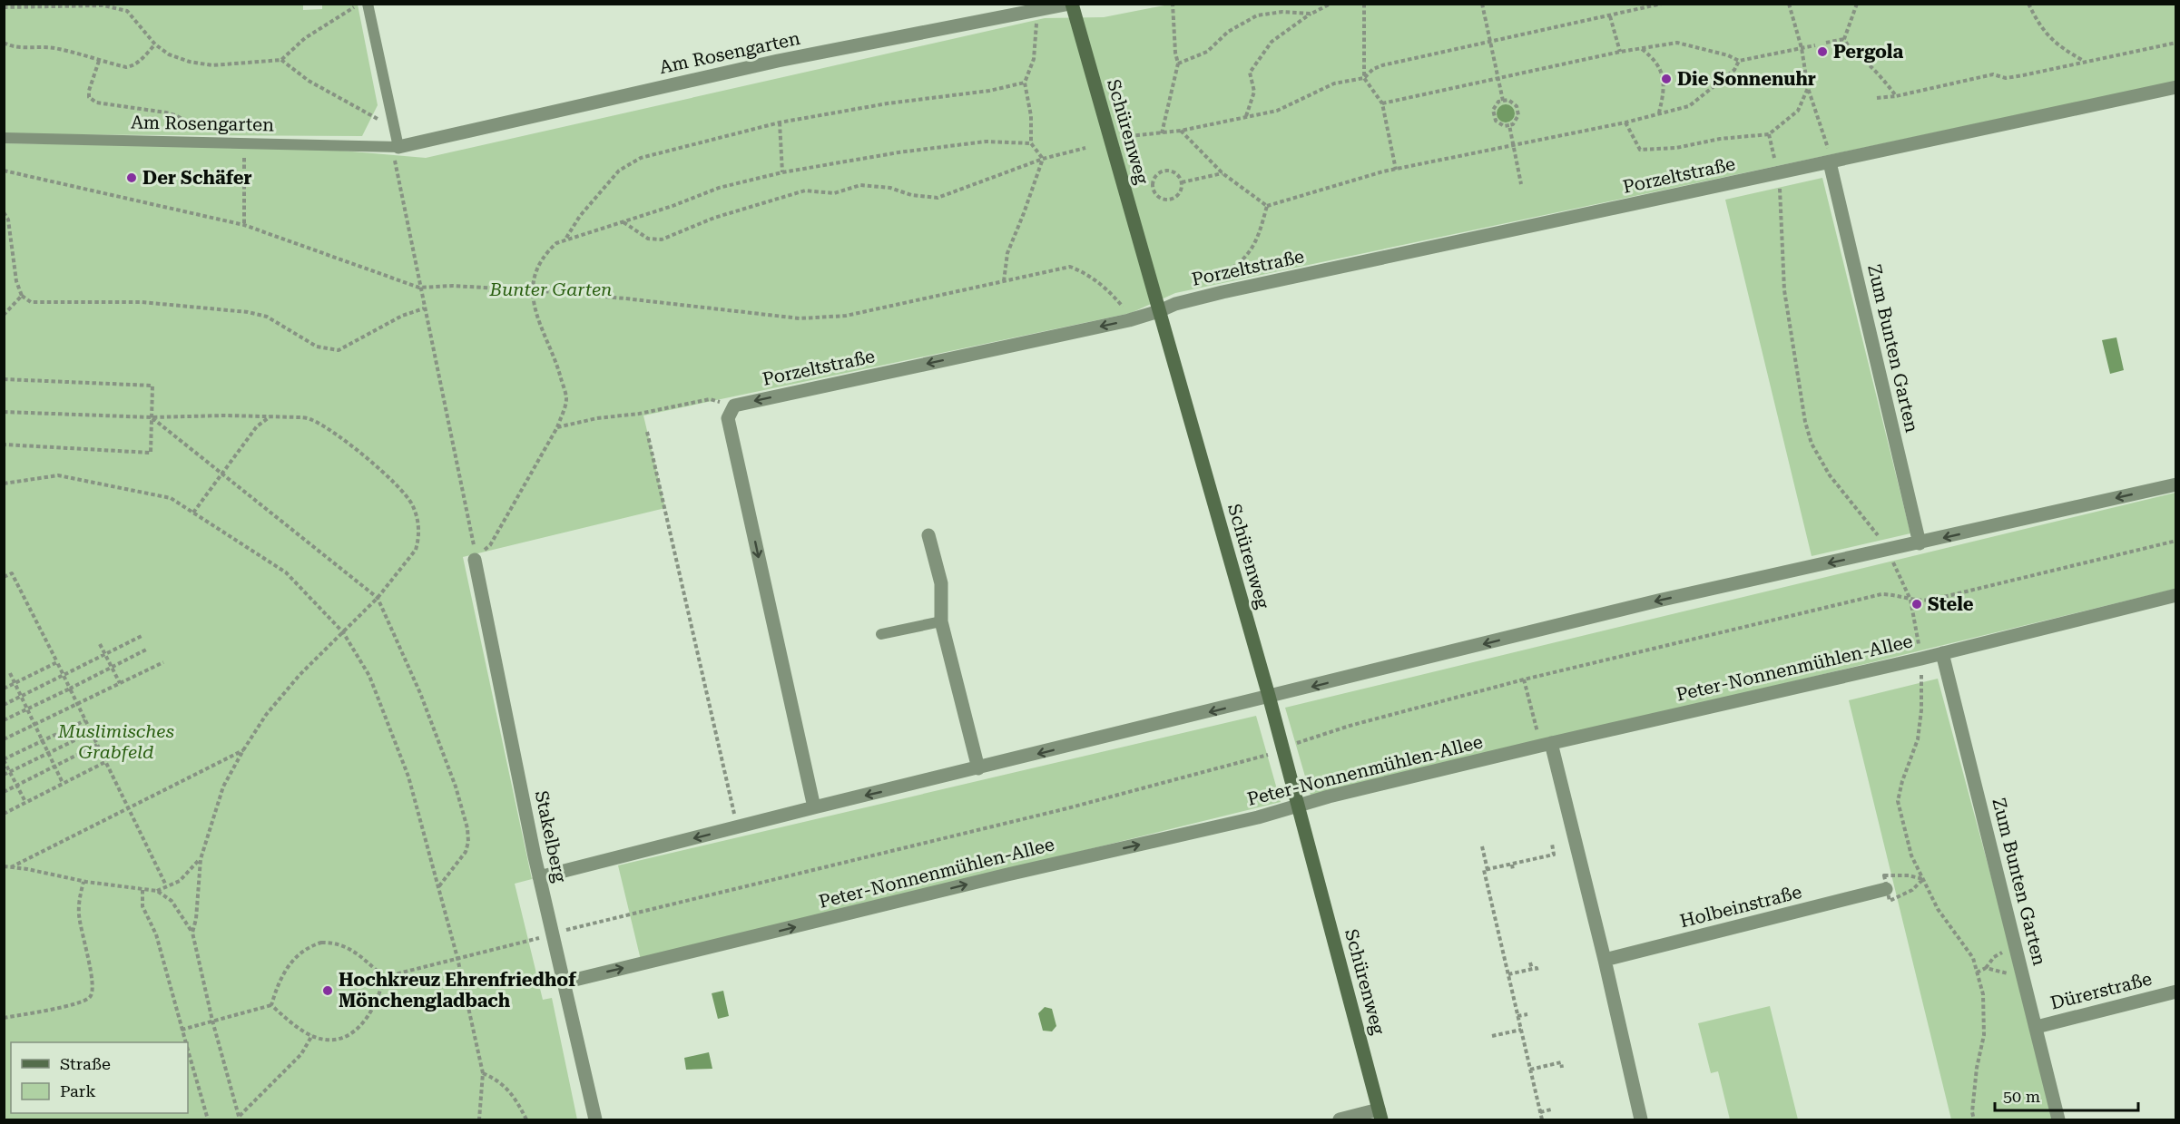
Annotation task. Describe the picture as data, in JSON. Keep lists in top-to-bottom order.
{
  "streets": {
    "main road": ["Schürenweg"],
    "street": [
      "Am Rosengarten",
      "Porzeltstraße",
      "Zum Bunten Garten",
      "Peter-Nonnenmühlen-Allee",
      "Stakelberg",
      "Holbeinstraße",
      "Dürerstraße"
    ]
  },
  "crossings": [
    ["Am Rosengarten", "Schürenweg"],
    ["Schürenweg", "Porzeltstraße"],
    ["Schürenweg", "Peter-Nonnenmühlen-Allee"],
    ["Porzeltstraße", "Zum Bunten Garten"],
    ["Zum Bunten Garten", "Peter-Nonnenmühlen-Allee"],
    ["Zum Bunten Garten", "Dürerstraße"],
    ["Peter-Nonnenmühlen-Allee", "Stakelberg"]
  ],
  "parks": ["Bunter Garten", "Muslimisches Grabfeld"],
  "places": [
    "Pergola",
    "Die Sonnenuhr",
    "Der Schäfer",
    "Stele",
    "Hochkreuz Ehrenfriedhof Mönchengladbach"
  ],
  "legend": ["Straße", "Park"],
  "scale_bar": "50 m"
}
